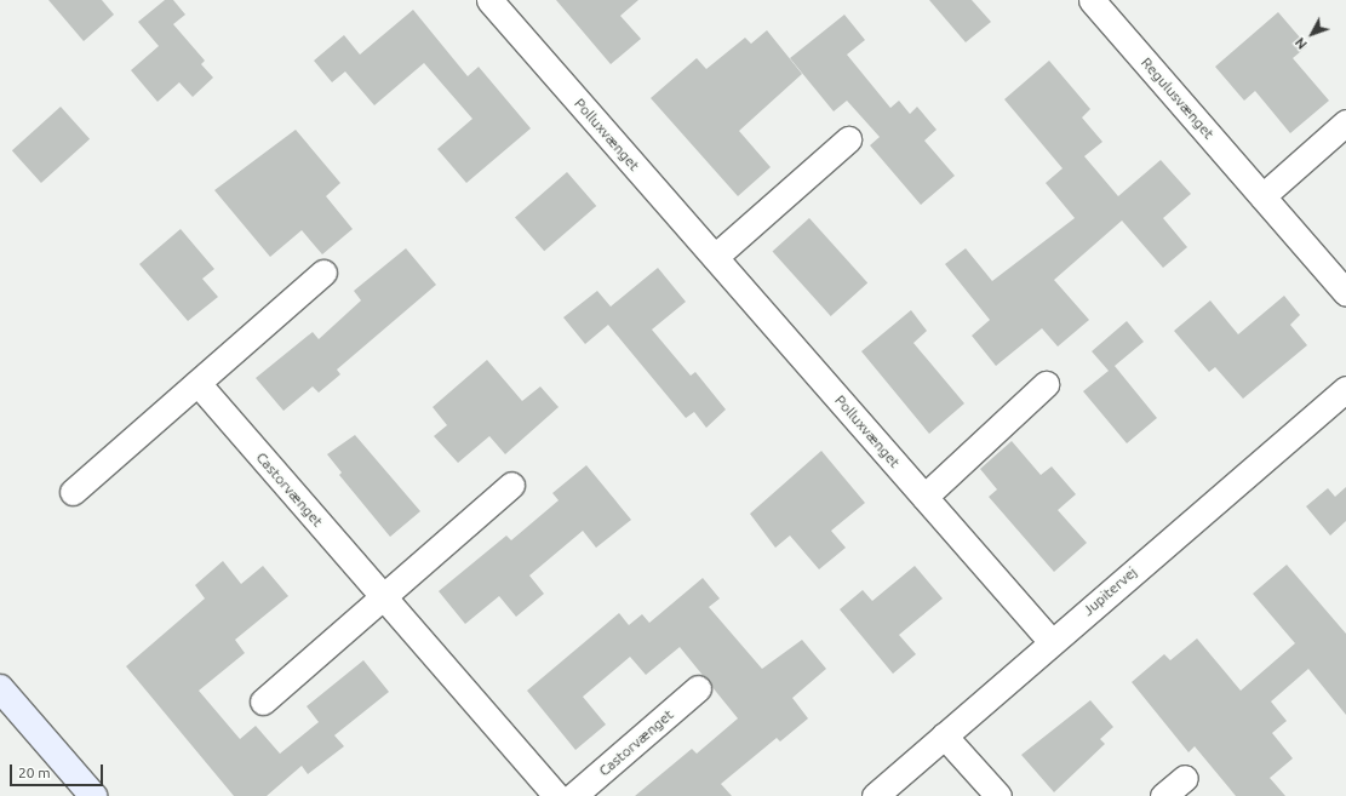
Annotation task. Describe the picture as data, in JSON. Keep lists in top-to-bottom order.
{
  "streets": {
    "street": [
      "Regulusvænget",
      "Polluxvænget",
      "Castorvænget",
      "Jupitervej"
    ]
  },
  "crossings": [
    ["Polluxvænget", "Jupitervej"]
  ],
  "scale_bar": "20 m",
  "north": "bottom left"
}
